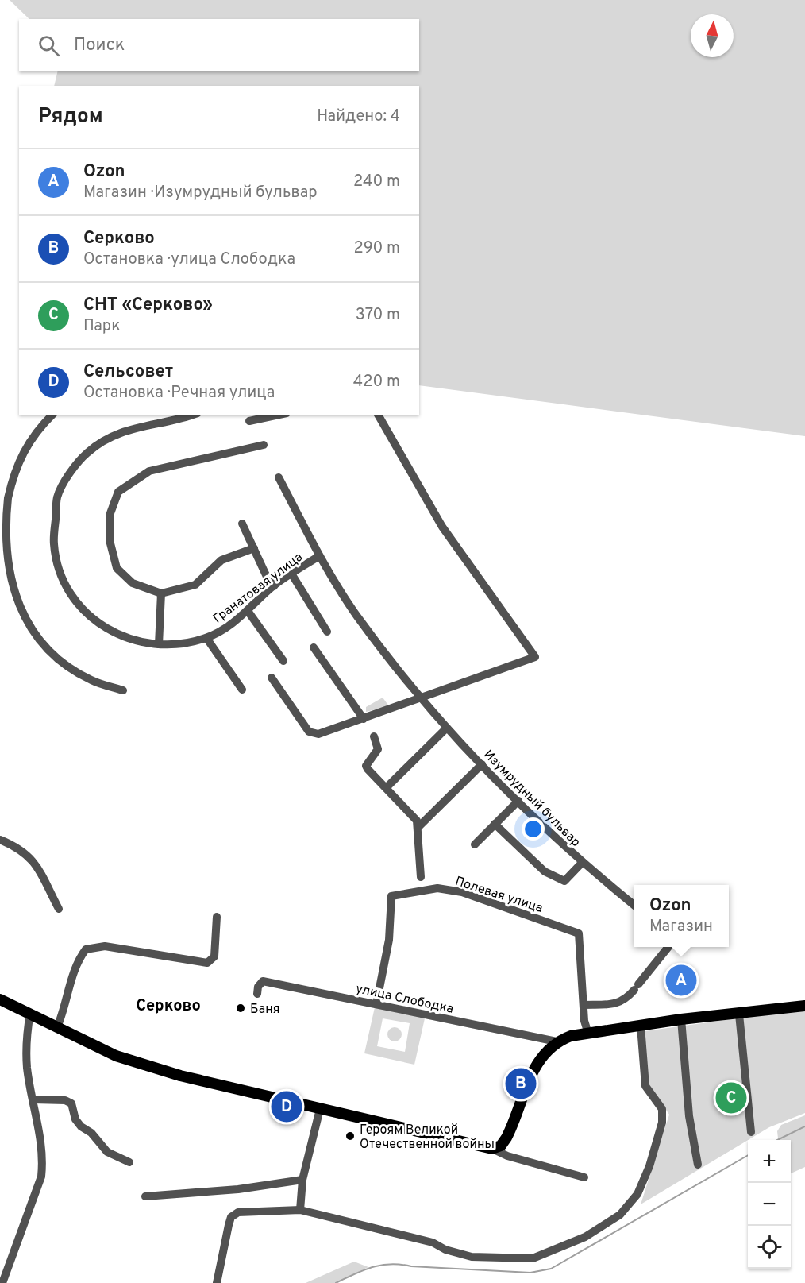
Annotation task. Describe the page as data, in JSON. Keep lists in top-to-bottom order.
{
  "streets": {
    "street": [
      "Гранатовая улица",
      "Изумрудный бульвар",
      "Полевая улица",
      "улица Слободка"
    ]
  },
  "crossings": [
    ["Гранатовая улица", "Изумрудный бульвар"],
    ["Полевая улица", "улица Слободка"]
  ],
  "districts": ["Серково"],
  "places": ["Баня", "Героям Великой Отечественной войны"],
  "north": "top",
  "page": {
    "search": "Поиск",
    "heading": ["Рядом", "Найдено: 4"],
    "list": [
      {
        "mark": "A",
        "name": "Ozon",
        "note": "Магазин · Изумрудный бульвар",
        "value": "240 m"
      },
      {
        "mark": "B",
        "name": "Серково",
        "note": "Остановка · улица Слободка",
        "value": "290 m"
      },
      {
        "mark": "C",
        "name": "СНТ «Серково»",
        "note": "Парк",
        "value": "370 m"
      },
      {
        "mark": "D",
        "name": "Сельсовет",
        "note": "Остановка · Речная улица",
        "value": "420 m"
      }
    ],
    "popup": ["Ozon", "Магазин"],
    "pins": [
      "A",
      "B",
      "C",
      "D"
    ],
    "map_buttons": ["+", "−"]
  }
}
